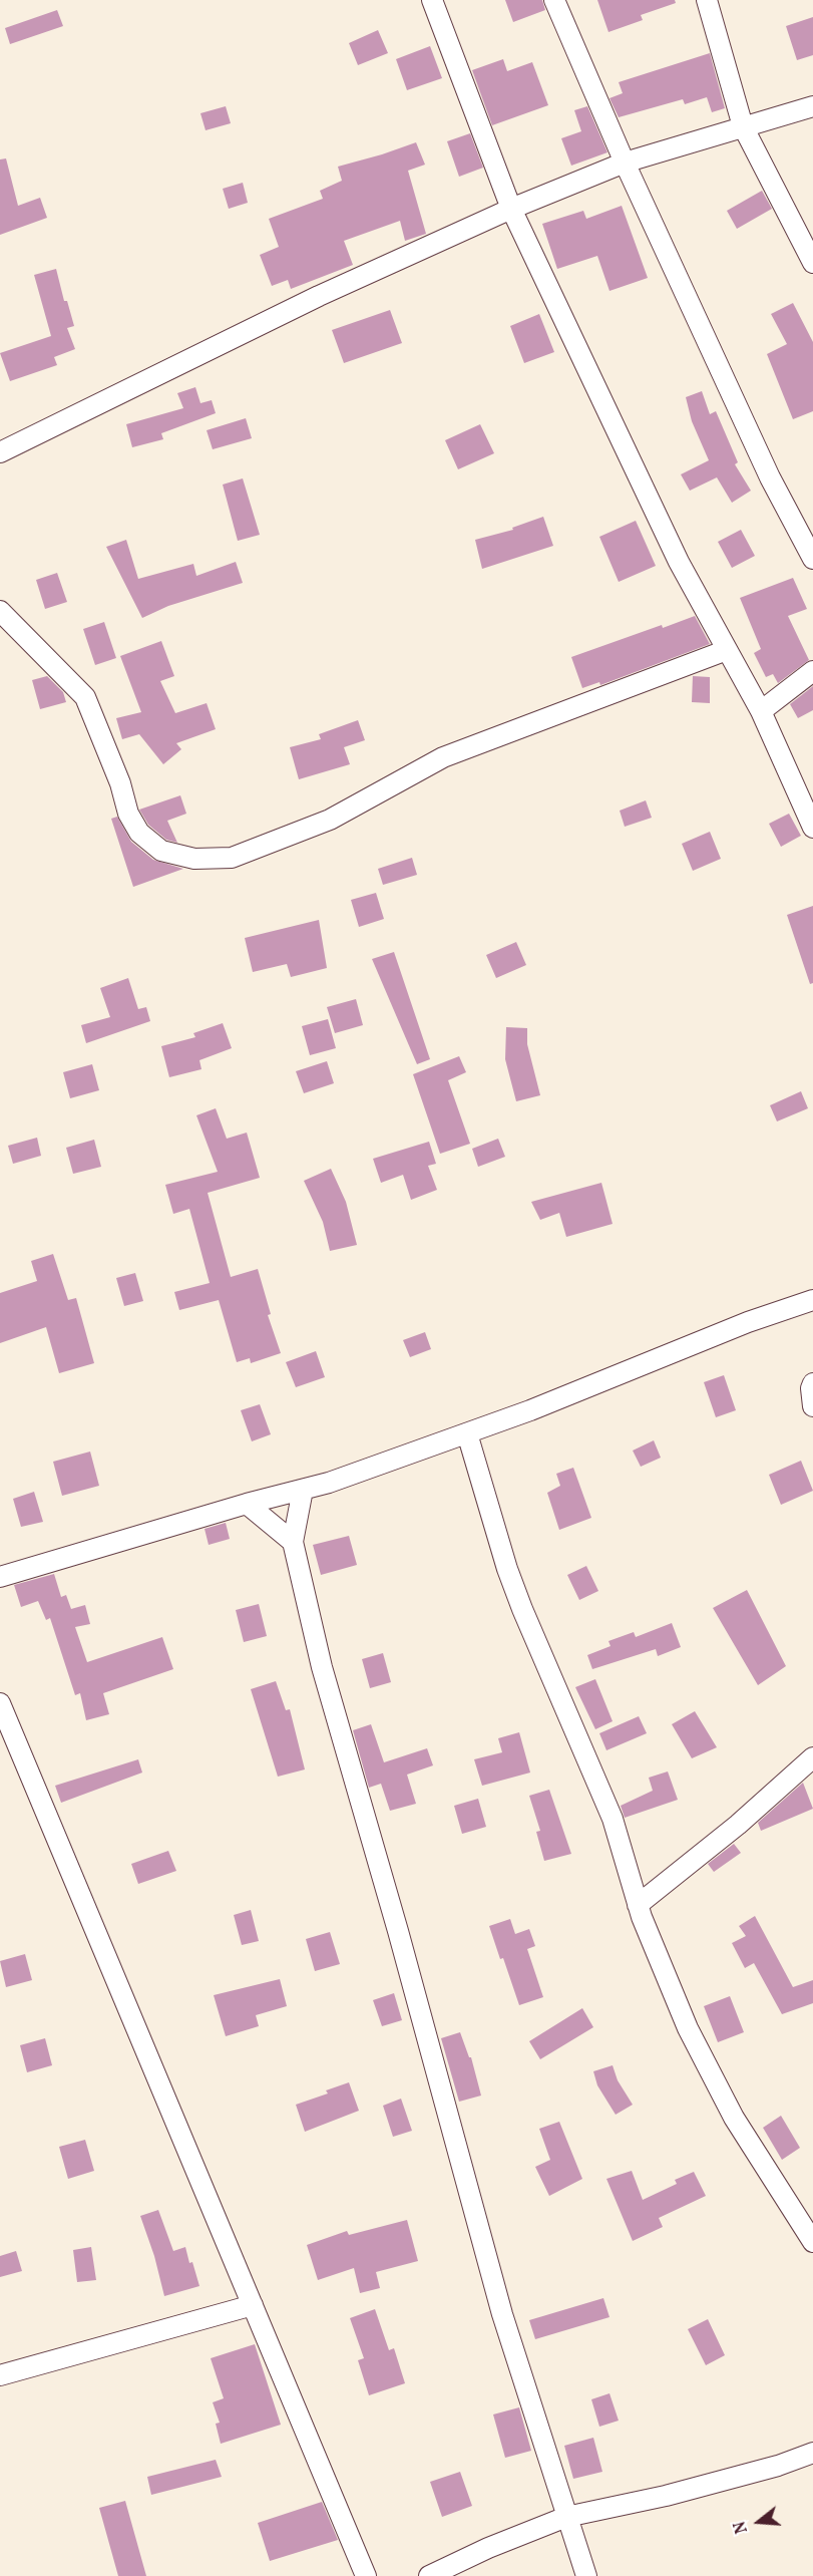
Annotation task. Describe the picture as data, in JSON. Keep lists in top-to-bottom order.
{
  "north": "left"
}
